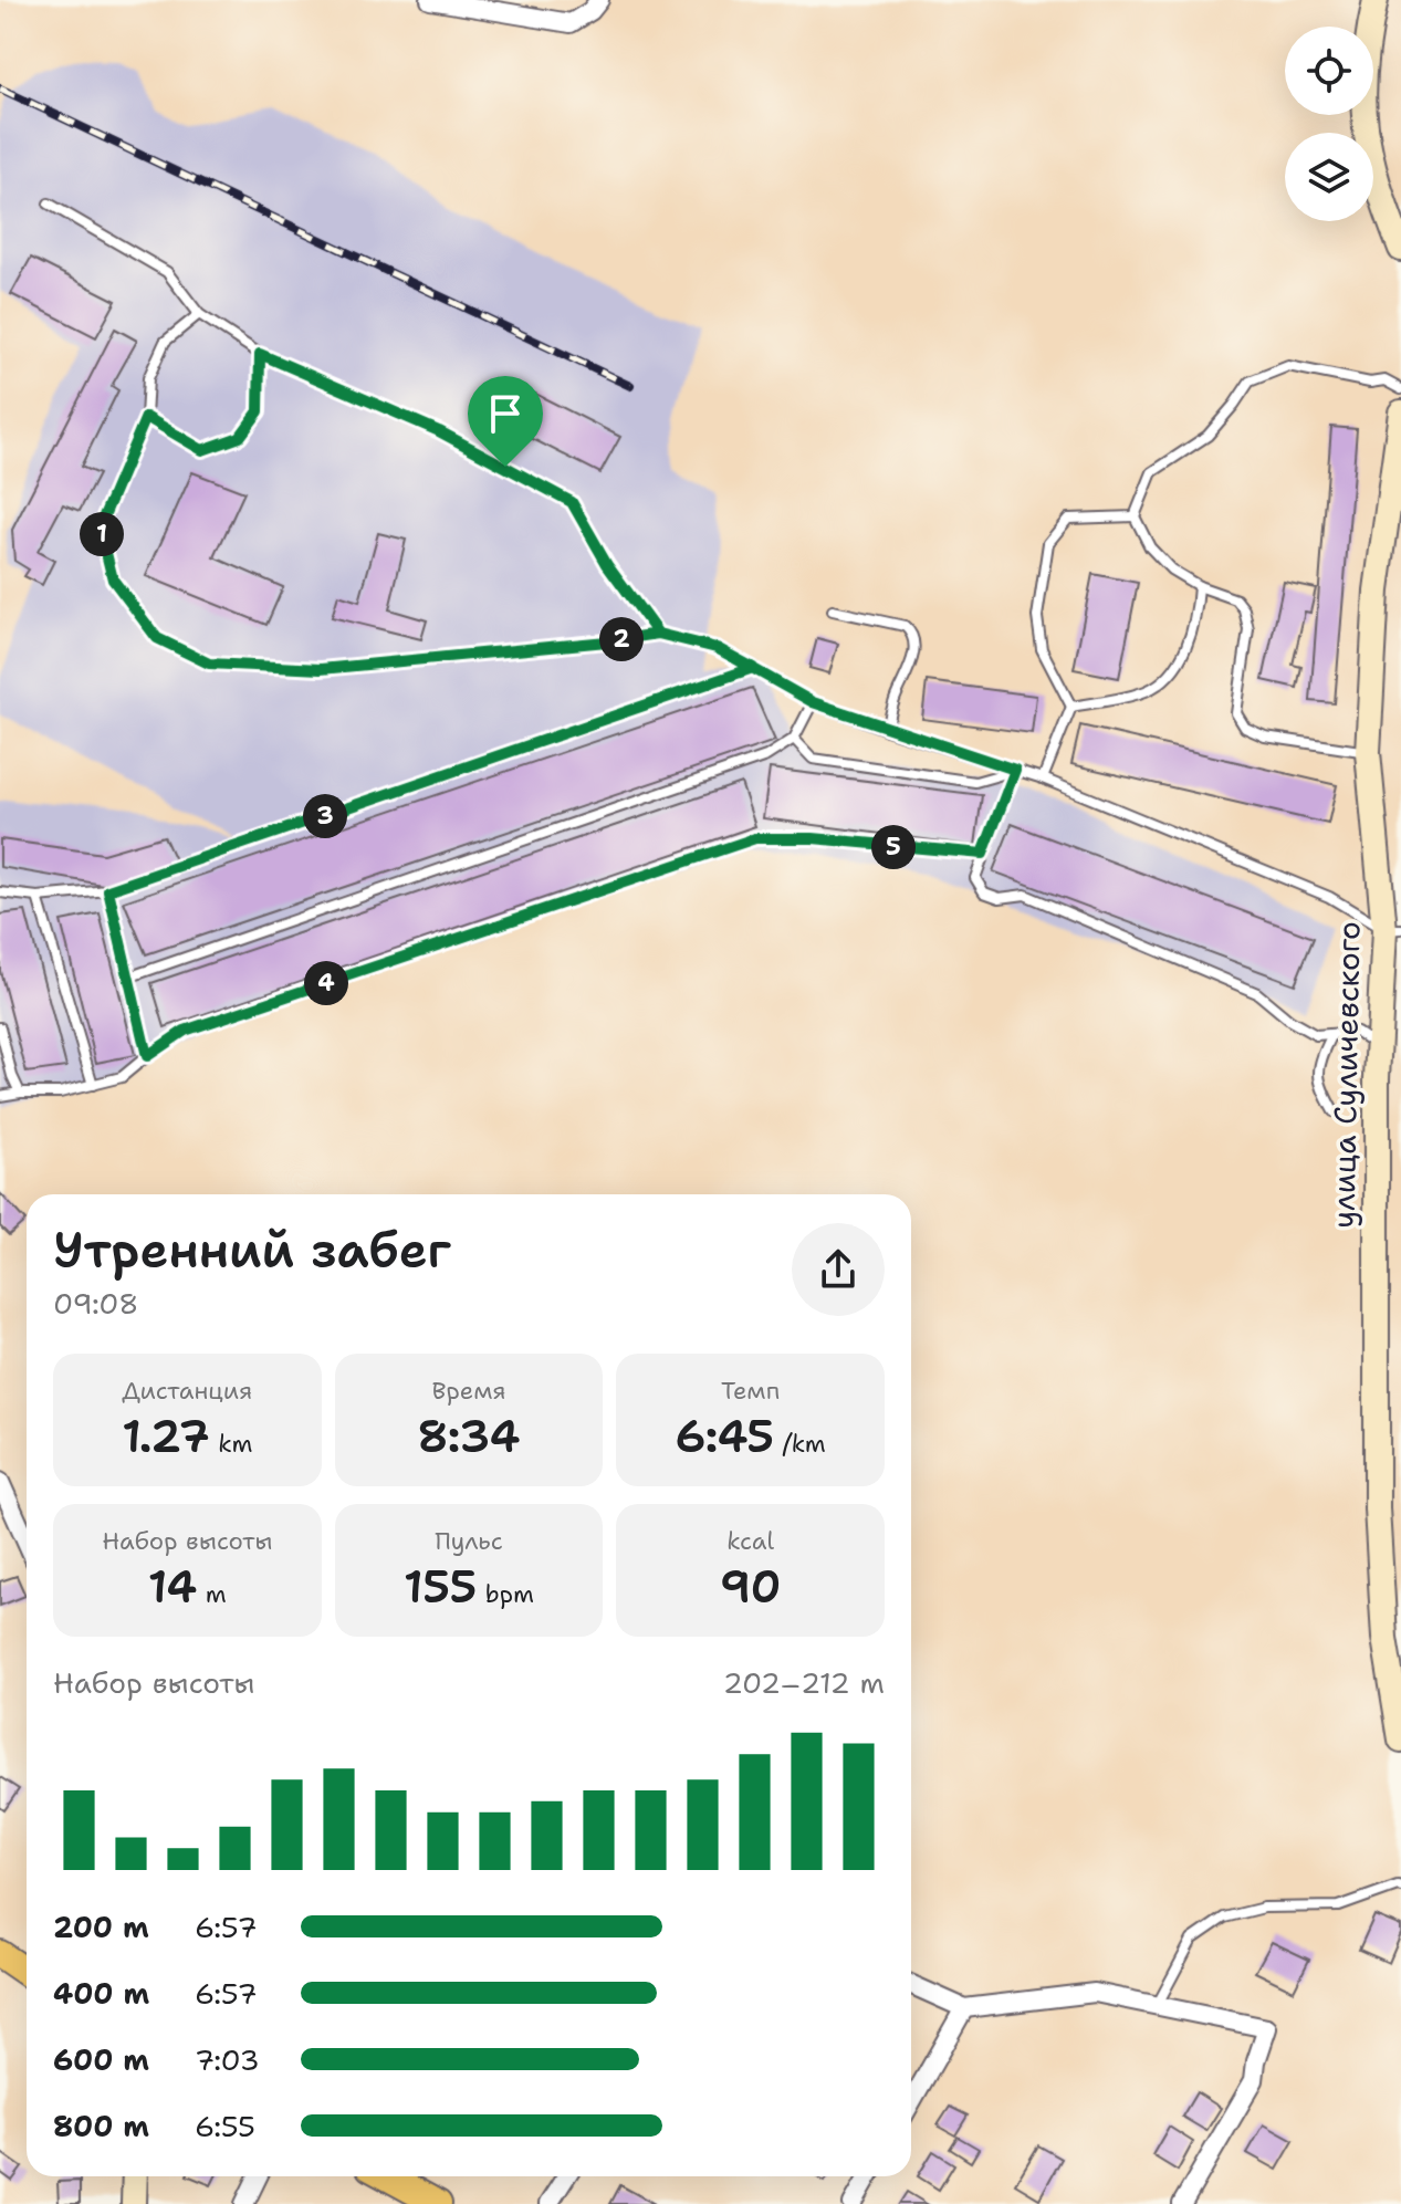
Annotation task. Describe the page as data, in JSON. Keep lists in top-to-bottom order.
{
  "streets": {
    "street": ["улица Суличевского"]
  },
  "page": {
    "pins": [
      "1",
      "2",
      "3",
      "5",
      "4"
    ],
    "heading": ["Утренний забег", "09:08"],
    "stats": [
      ["Дистанция", "1.27 km"],
      ["Время", "8:34"],
      ["Темп", "6:45 /km"],
      ["Набор высоты", "14 m"],
      ["Пульс", "155 bpm"],
      ["kcal", "90"]
    ],
    "chart": ["Набор высоты", "202–212 m"],
    "list": [
      {
        "name": "200 m",
        "note": "6:57"
      },
      {
        "name": "400 m",
        "note": "6:57"
      },
      {
        "name": "600 m",
        "note": "7:03"
      },
      {
        "name": "800 m",
        "note": "6:55"
      }
    ]
  }
}
